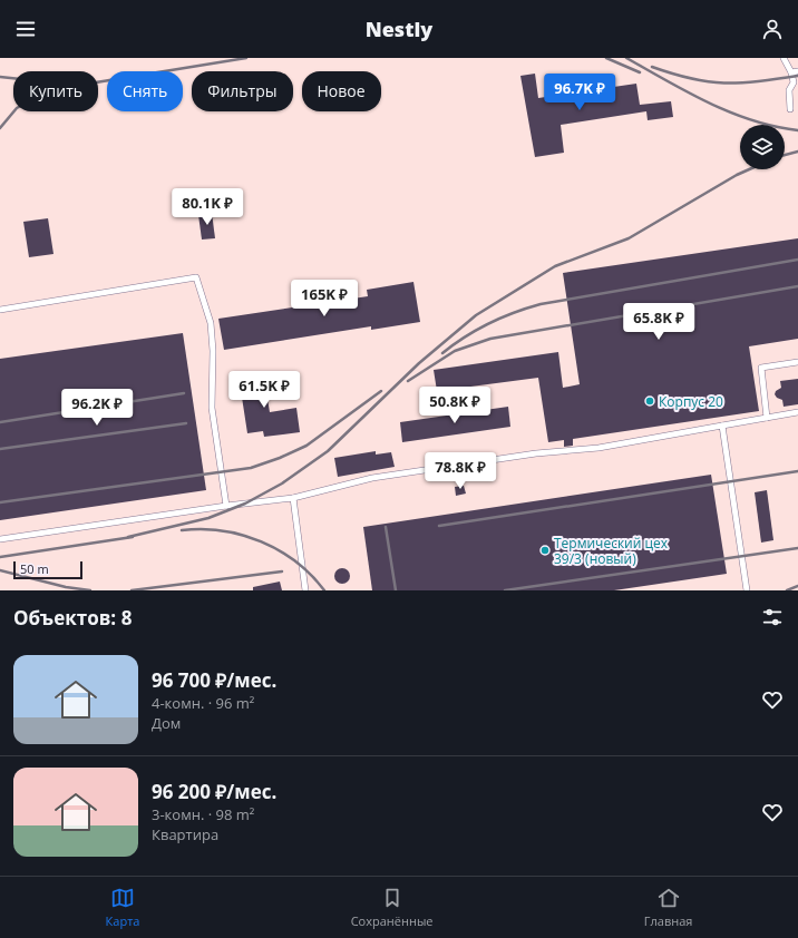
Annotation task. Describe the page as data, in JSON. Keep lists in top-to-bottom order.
{
  "places": ["Корпус 20", "Термический цех 39/3 (новый)"],
  "scale_bar": "50 m",
  "page": {
    "header": "Nestly",
    "chip": [
      "Купить",
      "Снять",
      "Фильтры",
      "Новое"
    ],
    "price": [
      "96.7K ₽",
      "80.1K ₽",
      "165K ₽",
      "65.8K ₽",
      "61.5K ₽",
      "50.8K ₽",
      "96.2K ₽",
      "78.8K ₽"
    ],
    "scale": "50 m",
    "heading": "Объектов: 8",
    "list": [
      {
        "name": "96 700 ₽/мес.",
        "note": "4-комн. · 96 m² · Дом"
      },
      {
        "name": "96 200 ₽/мес.",
        "note": "3-комн. · 98 m² · Квартира"
      }
    ],
    "tabs": ["Карта", "Сохранённые", "Главная"]
  }
}
